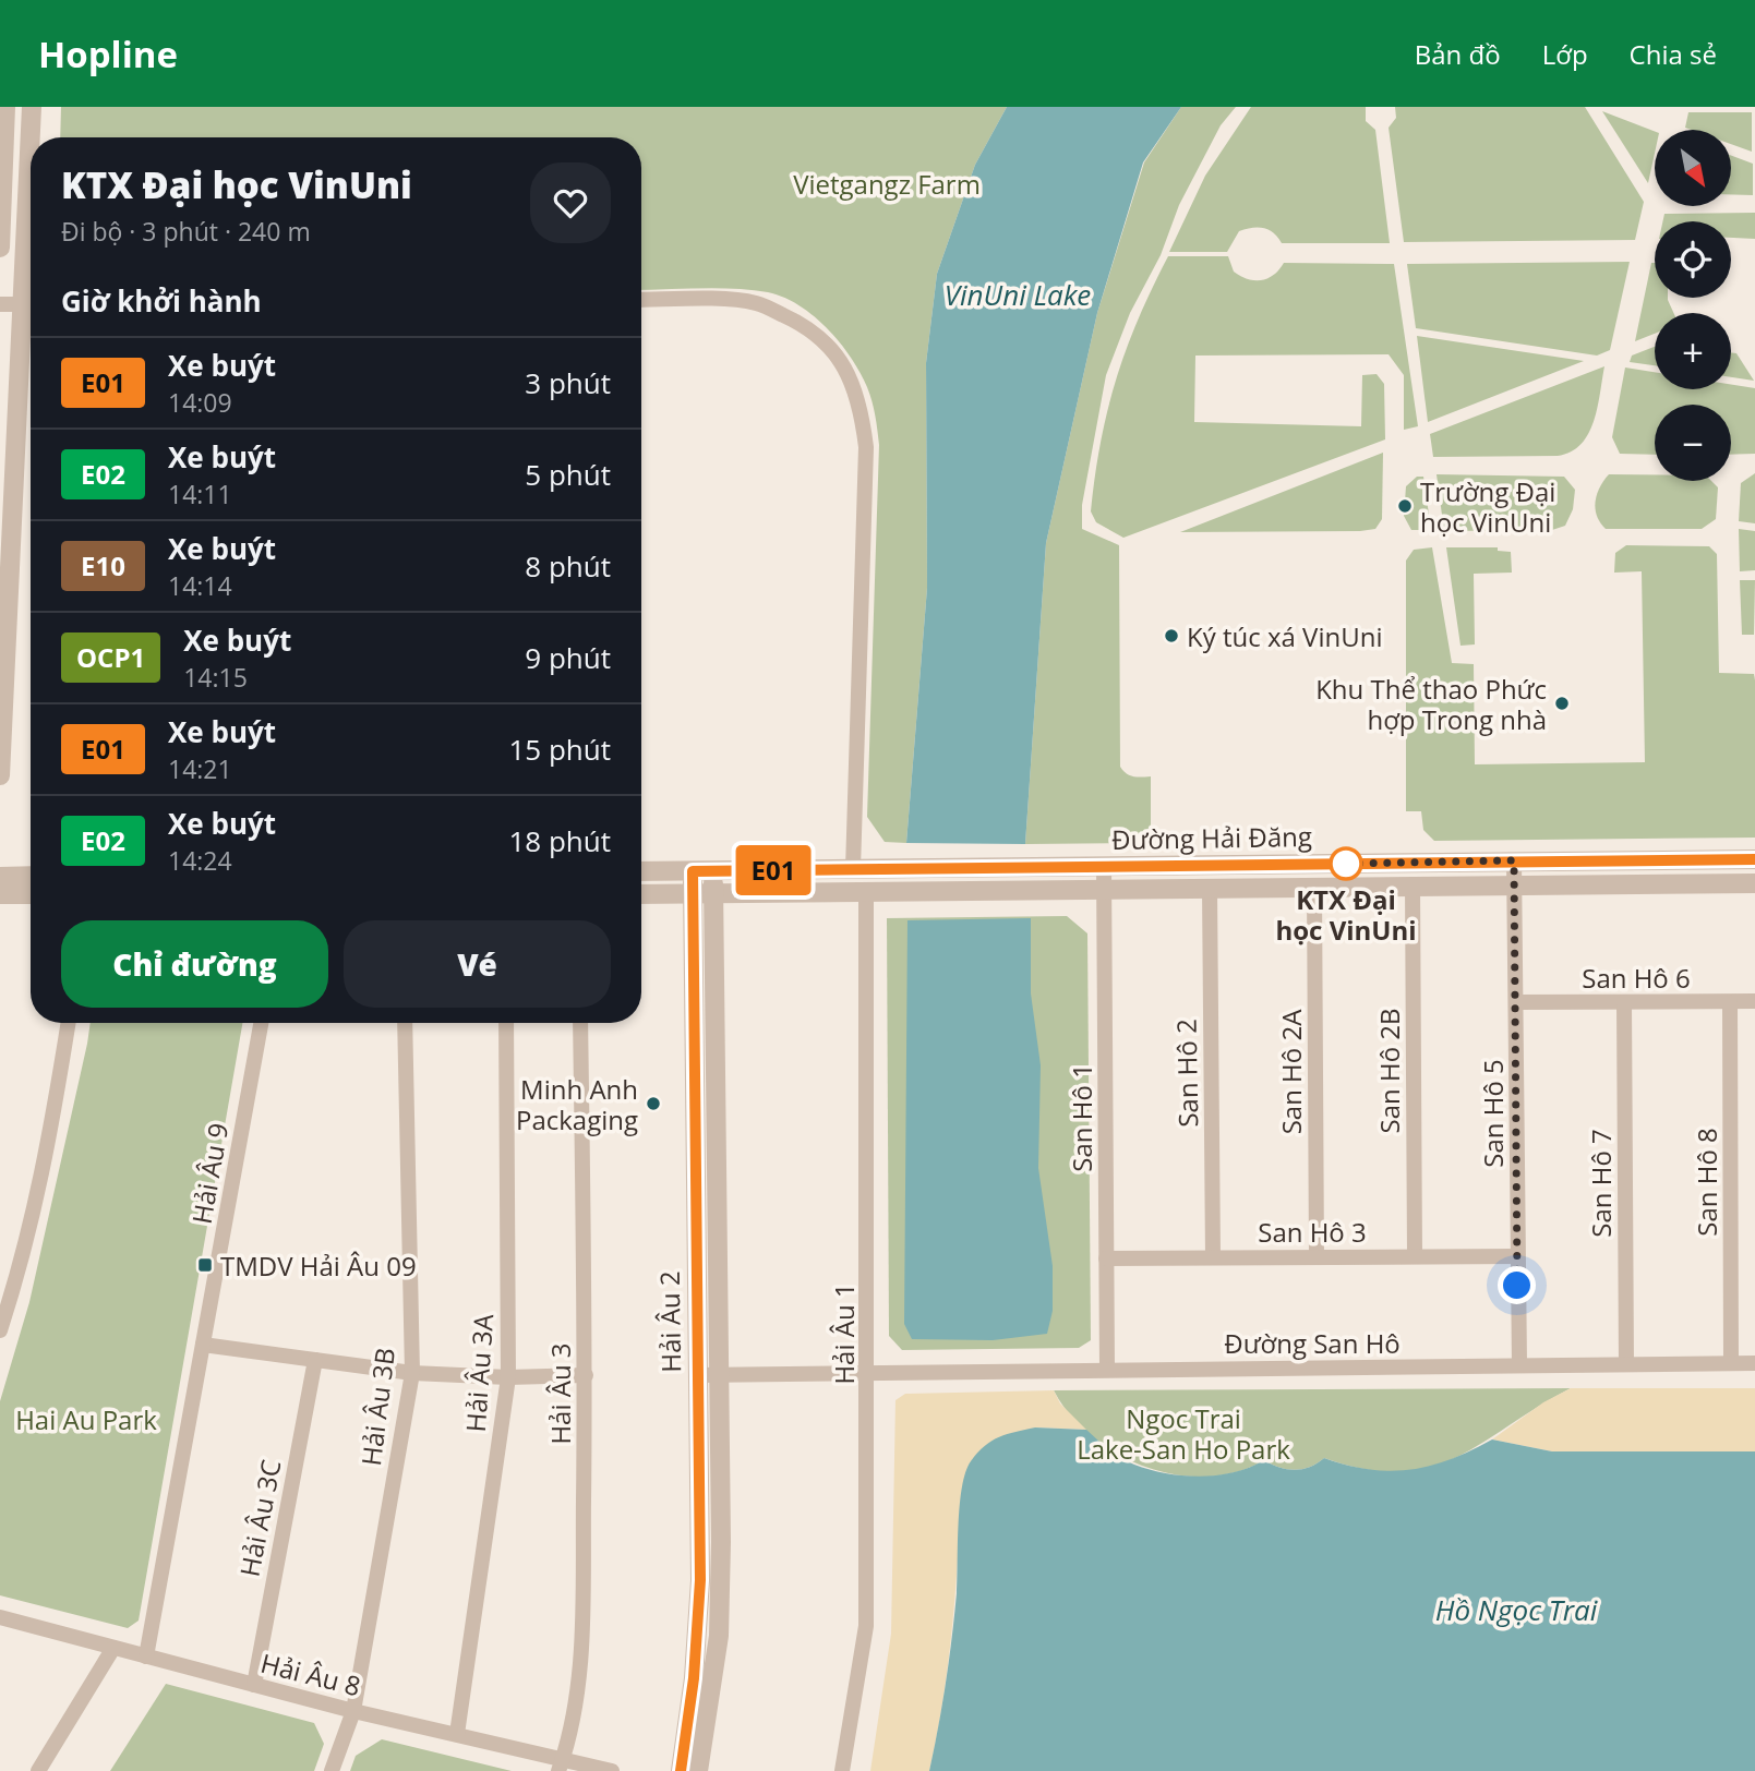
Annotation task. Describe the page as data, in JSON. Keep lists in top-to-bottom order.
{
  "streets": {
    "street": [
      "Đường Hải Đăng",
      "San Hô 6",
      "San Hô 2B",
      "San Hô 2A",
      "San Hô 2",
      "San Hô 5",
      "San Hô 1",
      "Hải Âu 9",
      "San Hô 8",
      "San Hô 7",
      "San Hô 3",
      "Hải Âu 2",
      "Hải Âu 1",
      "Đường San Hô",
      "Hải Âu 3A",
      "Hải Âu 3",
      "Hải Âu 3B",
      "Hải Âu 3C",
      "Hải Âu 8"
    ]
  },
  "crossings": [
    ["Đường Hải Đăng", "San Hô 2B"],
    ["Đường Hải Đăng", "San Hô 2A"],
    ["Đường Hải Đăng", "San Hô 2"],
    ["Đường Hải Đăng", "San Hô 5"],
    ["Đường Hải Đăng", "San Hô 1"],
    ["Đường Hải Đăng", "Hải Âu 2"],
    ["Đường Hải Đăng", "Hải Âu 1"],
    ["San Hô 6", "San Hô 5"],
    ["San Hô 6", "San Hô 8"],
    ["San Hô 6", "San Hô 7"],
    ["San Hô 2B", "San Hô 3"],
    ["San Hô 2A", "San Hô 3"],
    ["San Hô 2", "San Hô 3"],
    ["San Hô 5", "San Hô 3"],
    ["San Hô 5", "Đường San Hô"],
    ["San Hô 1", "San Hô 3"],
    ["San Hô 1", "Đường San Hô"],
    ["Hải Âu 9", "Hải Âu 8"],
    ["San Hô 8", "Đường San Hô"],
    ["San Hô 7", "Đường San Hô"],
    ["Hải Âu 2", "Đường San Hô"],
    ["Hải Âu 1", "Đường San Hô"],
    ["Hải Âu 3A", "Hải Âu 8"],
    ["Hải Âu 3", "Hải Âu 8"],
    ["Hải Âu 3B", "Hải Âu 8"],
    ["Hải Âu 3C", "Hải Âu 8"]
  ],
  "water": ["VinUni Lake", "Hồ Ngọc Trai"],
  "parks": ["Vietgangz Farm", "Ngoc Trai Lake-San Ho Park", "Hai Au Park"],
  "places": {
    "other": [
      "Trường Đại học VinUni",
      "Ký túc xá VinUni",
      "Khu Thể thao Phức hợp Trong nhà",
      "KTX Đại học VinUni",
      "Minh Anh Packaging"
    ],
    "transit": ["TMDV Hải Âu 09"]
  },
  "lines": ["bus line E01"],
  "north": "bottom right",
  "page": {
    "header": "Hopline",
    "nav": ["Bản đồ", "Lớp", "Chia sẻ"],
    "on_map": "E01",
    "map_buttons": ["+", "−"],
    "heading": [
      ["KTX Đại học VinUni", "Đi bộ · 3 phút · 240 m"],
      "Giờ khởi hành"
    ],
    "list": [
      {
        "mark": "E01",
        "name": "Xe buýt",
        "note": "14:09",
        "value": "3 phút"
      },
      {
        "mark": "E02",
        "name": "Xe buýt",
        "note": "14:11",
        "value": "5 phút"
      },
      {
        "mark": "E10",
        "name": "Xe buýt",
        "note": "14:14",
        "value": "8 phút"
      },
      {
        "mark": "OCP1",
        "name": "Xe buýt",
        "note": "14:15",
        "value": "9 phút"
      },
      {
        "mark": "E01",
        "name": "Xe buýt",
        "note": "14:21",
        "value": "15 phút"
      },
      {
        "mark": "E02",
        "name": "Xe buýt",
        "note": "14:24",
        "value": "18 phút"
      }
    ],
    "buttons": ["Chỉ đường", "Vé"]
  }
}
